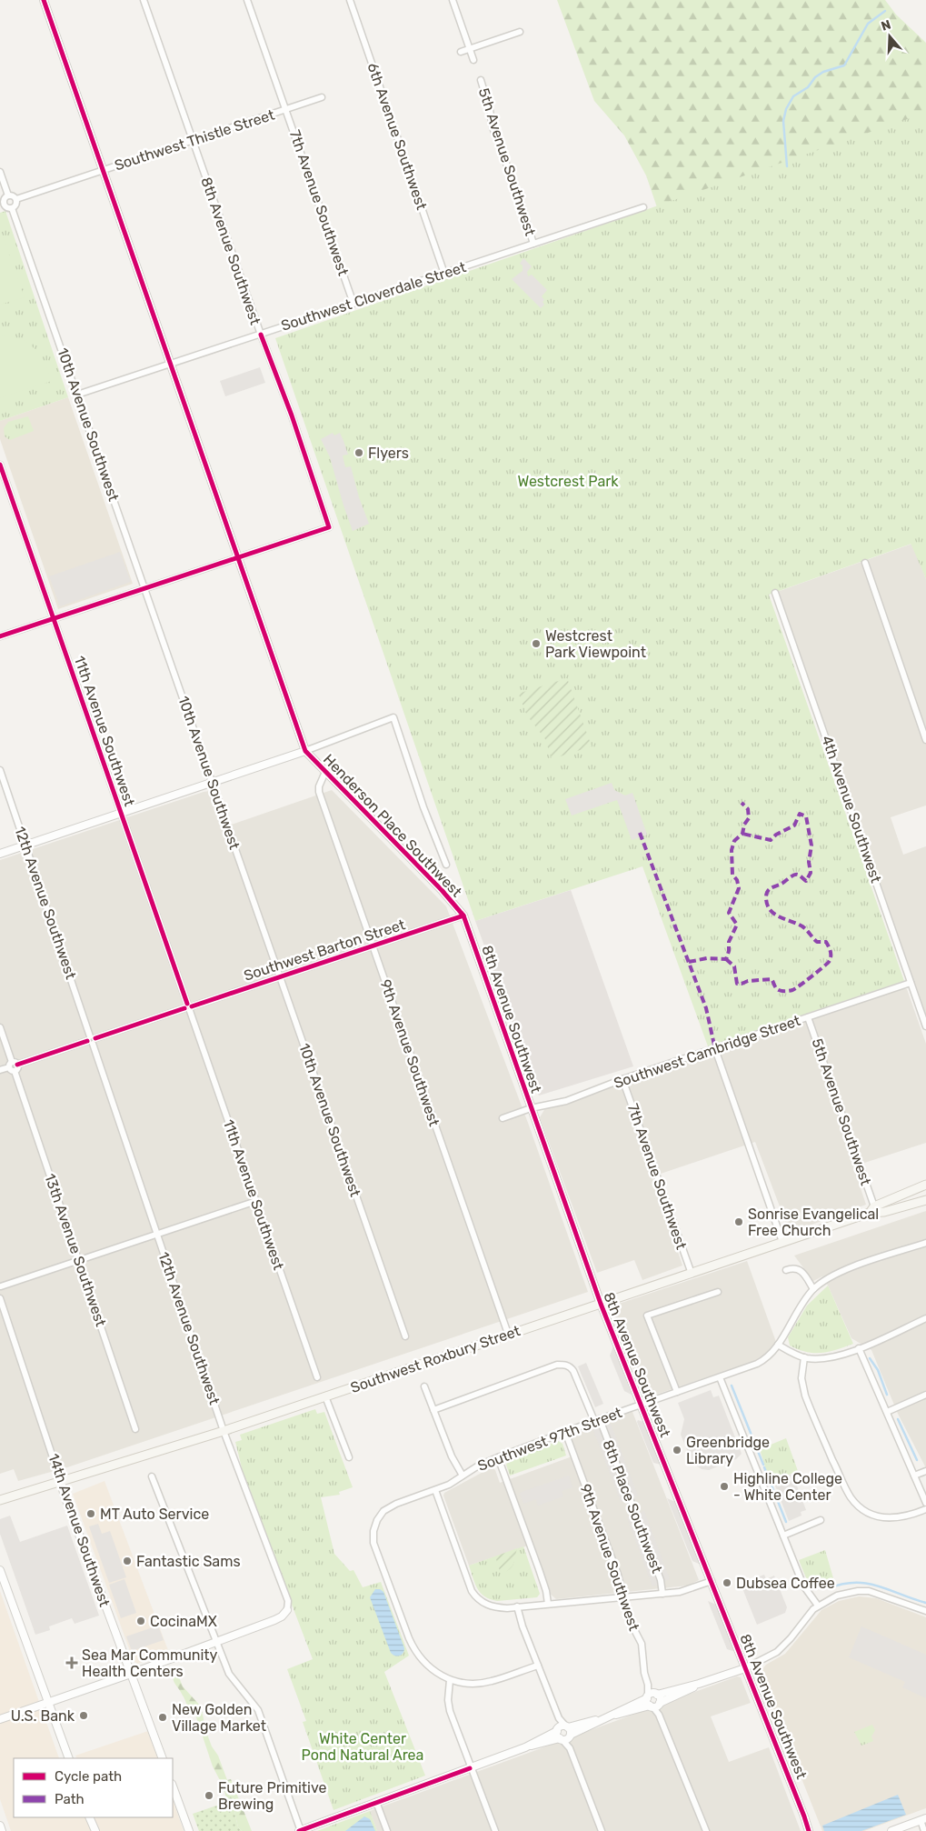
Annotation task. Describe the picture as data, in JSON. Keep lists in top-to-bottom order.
{
  "streets": {
    "main road": ["Southwest Roxbury Street"],
    "street": [
      "6th Avenue Southwest",
      "Southwest Thistle Street",
      "5th Avenue Southwest",
      "7th Avenue Southwest",
      "8th Avenue Southwest",
      "Southwest Cloverdale Street",
      "10th Avenue Southwest",
      "11th Avenue Southwest",
      "4th Avenue Southwest",
      "Henderson Place Southwest",
      "12th Avenue Southwest",
      "Southwest Barton Street",
      "Southwest Cambridge Street",
      "9th Avenue Southwest",
      "13th Avenue Southwest",
      "Southwest 97th Street",
      "8th Place Southwest",
      "14th Avenue Southwest"
    ]
  },
  "crossings": [
    ["6th Avenue Southwest", "Southwest Cloverdale Street"],
    ["Southwest Thistle Street", "7th Avenue Southwest"],
    ["Southwest Thistle Street", "8th Avenue Southwest"],
    ["Southwest Thistle Street", "10th Avenue Southwest"],
    ["5th Avenue Southwest", "Southwest Cloverdale Street"],
    ["5th Avenue Southwest", "Southwest Cambridge Street"],
    ["5th Avenue Southwest", "Southwest Roxbury Street"],
    ["7th Avenue Southwest", "Southwest Cloverdale Street"],
    ["7th Avenue Southwest", "Southwest Cambridge Street"],
    ["7th Avenue Southwest", "Southwest Roxbury Street"],
    ["8th Avenue Southwest", "Southwest Cloverdale Street"],
    ["8th Avenue Southwest", "Henderson Place Southwest"],
    ["8th Avenue Southwest", "Southwest Barton Street"],
    ["8th Avenue Southwest", "Southwest Cambridge Street"],
    ["8th Avenue Southwest", "Southwest Roxbury Street"],
    ["8th Avenue Southwest", "Southwest 97th Street"],
    ["Southwest Cloverdale Street", "10th Avenue Southwest"],
    ["10th Avenue Southwest", "Southwest Barton Street"],
    ["11th Avenue Southwest", "Southwest Barton Street"],
    ["4th Avenue Southwest", "Southwest Cambridge Street"],
    ["Henderson Place Southwest", "Southwest Barton Street"],
    ["Henderson Place Southwest", "9th Avenue Southwest"],
    ["12th Avenue Southwest", "Southwest Barton Street"],
    ["12th Avenue Southwest", "Southwest Roxbury Street"],
    ["Southwest Barton Street", "9th Avenue Southwest"],
    ["Southwest Barton Street", "13th Avenue Southwest"],
    ["9th Avenue Southwest", "Southwest Roxbury Street"],
    ["9th Avenue Southwest", "Southwest 97th Street"],
    ["Southwest Roxbury Street", "14th Avenue Southwest"],
    ["Southwest 97th Street", "8th Place Southwest"]
  ],
  "parks": ["Westcrest Park", "White Center Pond Natural Area"],
  "places": {
    "other": [
      "Flyers",
      "Westcrest Park Viewpoint",
      "Sonrise Evangelical Free Church",
      "Greenbridge Library",
      "Highline College - White Center",
      "MT Auto Service",
      "Fantastic Sams",
      "Dubsea Coffee",
      "CocinaMX",
      "U.S. Bank",
      "New Golden Village Market",
      "Future Primitive Brewing"
    ],
    "health": ["Sea Mar Community Health Centers"]
  },
  "legend": ["Cycle path", "Path"],
  "north": "top"
}
